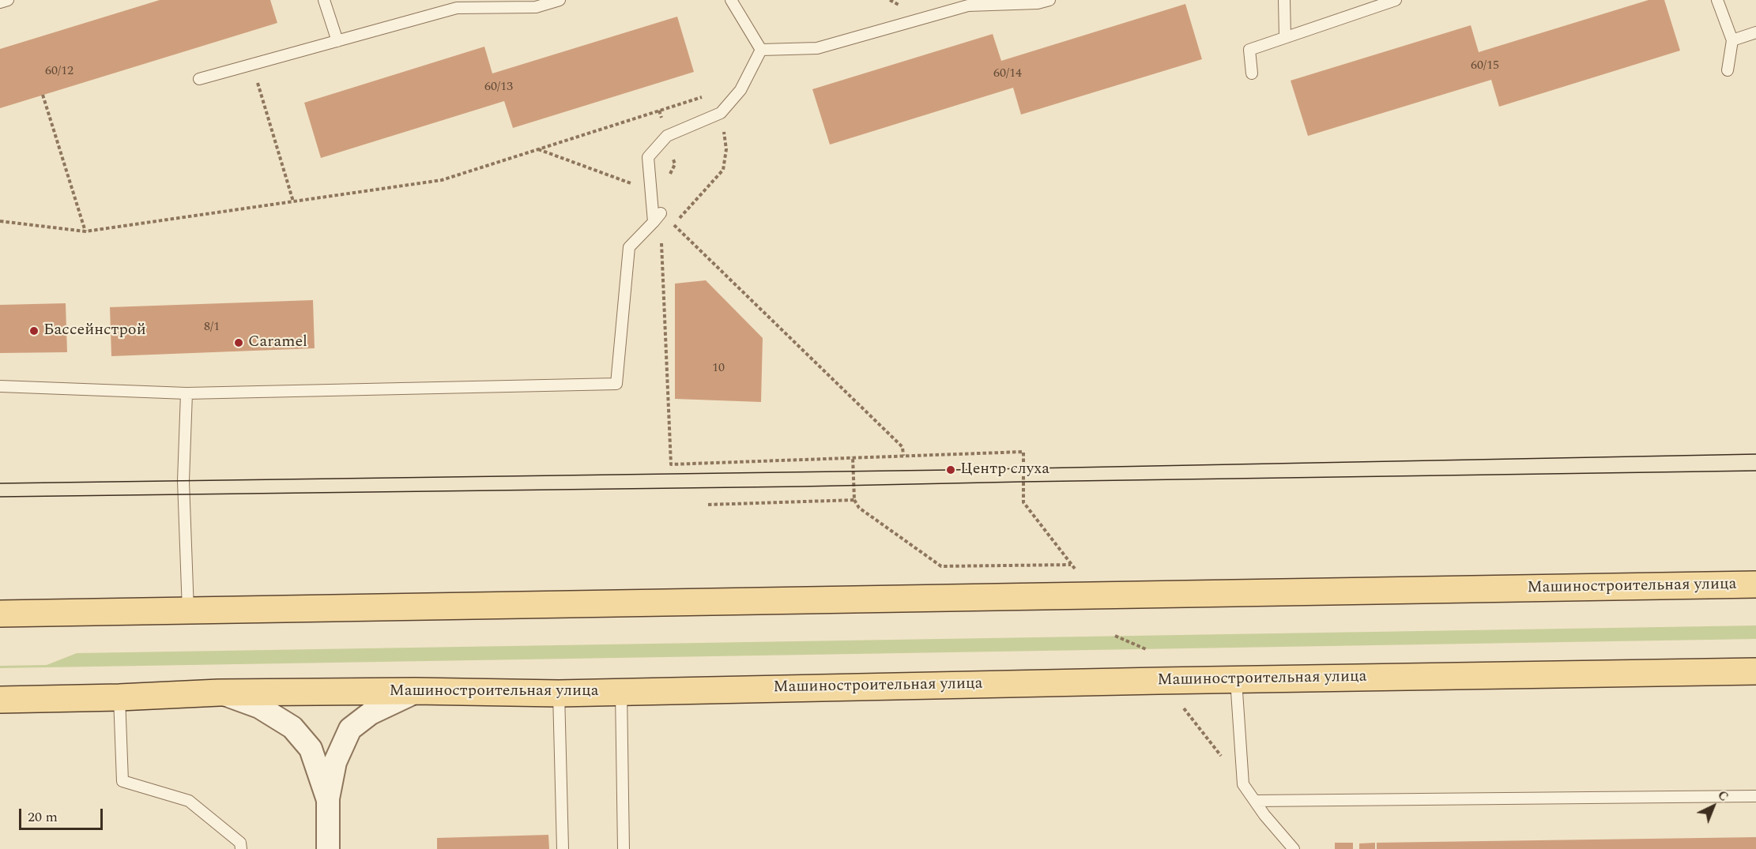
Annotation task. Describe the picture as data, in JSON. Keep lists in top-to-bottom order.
{
  "streets": {
    "main road": ["Машиностроительная улица"]
  },
  "places": ["Бассейнстрой", "Caramel", "Центр слуха"],
  "house_numbers": [
    "60/15",
    "60/12",
    "60/14",
    "60/13",
    "8/1",
    "10"
  ],
  "scale_bar": "20 m",
  "north": "top right"
}
